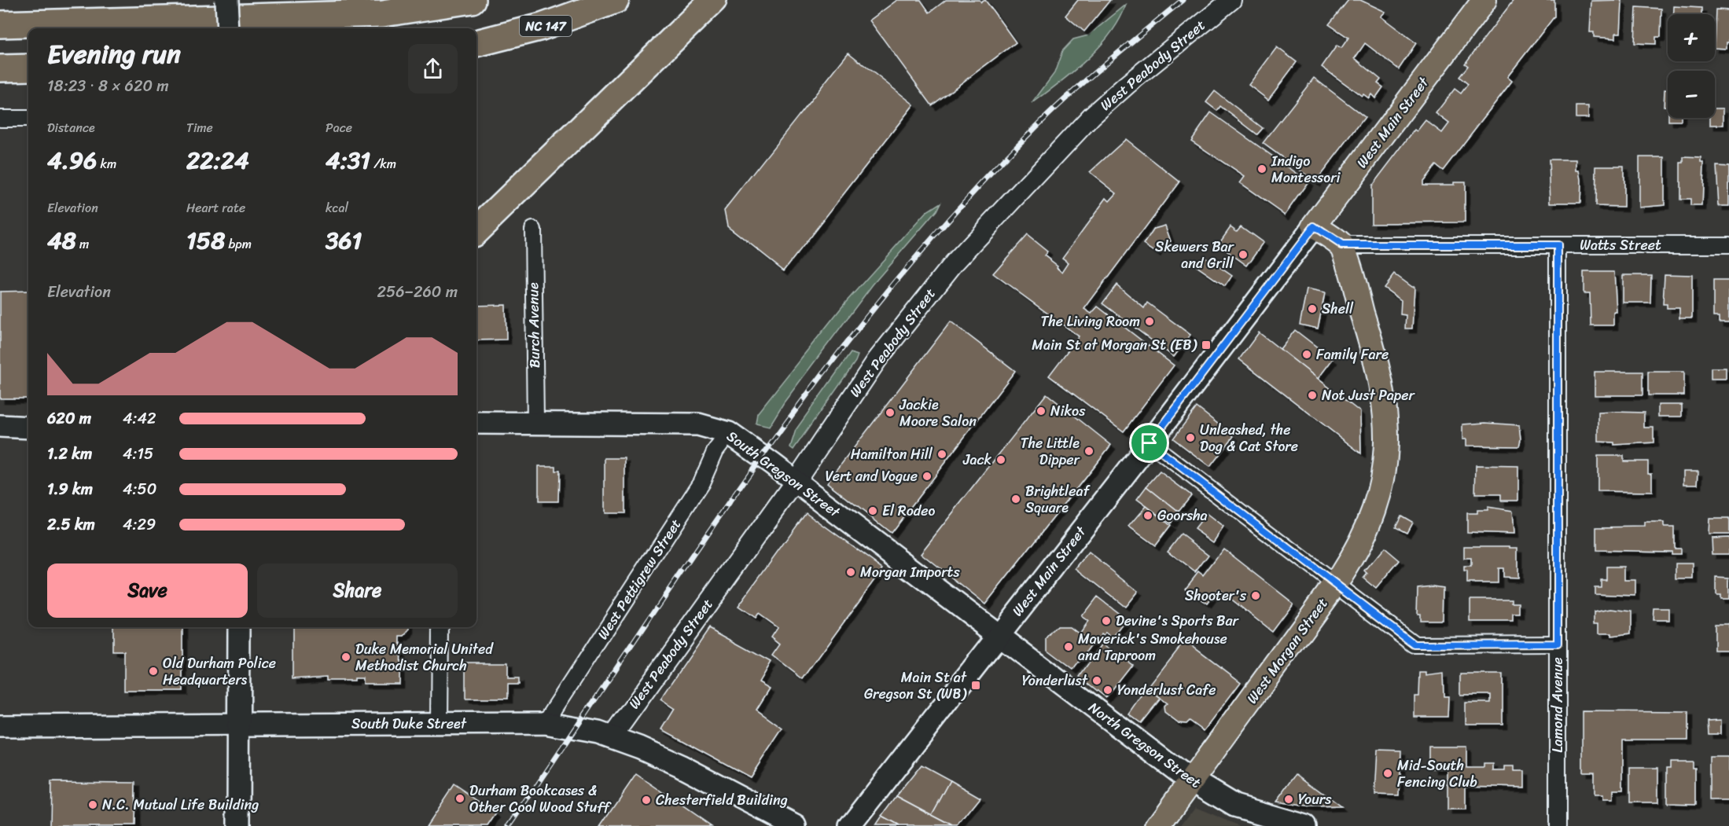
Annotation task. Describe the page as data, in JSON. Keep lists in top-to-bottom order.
{
  "streets": {
    "highway": ["NC 147"],
    "main road": [
      "West Main Street",
      "South Gregson Street",
      "West Morgan Street",
      "South Duke Street",
      "North Gregson Street"
    ],
    "street": [
      "West Peabody Street",
      "Watts Street",
      "Burch Avenue",
      "West Pettigrew Street",
      "Lamond Avenue"
    ]
  },
  "crossings": [
    ["West Peabody Street", "South Gregson Street"],
    ["West Peabody Street", "South Duke Street"],
    ["West Main Street", "South Gregson Street"],
    ["West Main Street", "North Gregson Street"],
    ["Watts Street", "West Morgan Street"],
    ["Watts Street", "Lamond Avenue"],
    ["Burch Avenue", "South Gregson Street"],
    ["South Gregson Street", "West Pettigrew Street"],
    ["South Gregson Street", "North Gregson Street"],
    ["West Pettigrew Street", "South Duke Street"],
    ["West Morgan Street", "North Gregson Street"]
  ],
  "places": {
    "other": [
      "Indigo Montessori",
      "Skewers Bar and Grill",
      "Shell",
      "The Living Room",
      "Family Fare",
      "Not Just Paper",
      "Nikos",
      "Jackie Moore Salon",
      "Unleashed, the Dog & Cat Store",
      "The Little Dipper",
      "Hamilton Hill",
      "Jack",
      "Vert and Vogue",
      "Brightleaf Square",
      "El Rodeo",
      "Goorsha",
      "Morgan Imports",
      "Shooter's",
      "Devine's Sports Bar",
      "Maverick's Smokehouse and Taproom",
      "Duke Memorial United Methodist Church",
      "Old Durham Police Headquarters",
      "Yonderlust",
      "Yonderlust Cafe",
      "Mid-South Fencing Club",
      "Durham Bookcases & Other Cool Wood Stuff",
      "Yours",
      "Chesterfield Building",
      "N.C. Mutual Life Building"
    ],
    "transit": ["Main St at Morgan St (EB)", "Main St at Gregson St (WB)"]
  },
  "page": {
    "map_buttons": ["+", "−"],
    "heading": ["Evening run", "18:23 · 8 × 620 m"],
    "stats": [
      ["Distance", "4.96 km"],
      ["Time", "22:24"],
      ["Pace", "4:31 /km"],
      ["Elevation", "48 m"],
      ["Heart rate", "158 bpm"],
      ["kcal", "361"]
    ],
    "chart": ["Elevation", "256–260 m"],
    "list": [
      {
        "name": "620 m",
        "note": "4:42"
      },
      {
        "name": "1.2 km",
        "note": "4:15"
      },
      {
        "name": "1.9 km",
        "note": "4:50"
      },
      {
        "name": "2.5 km",
        "note": "4:29"
      }
    ],
    "buttons": ["Save", "Share"]
  }
}
